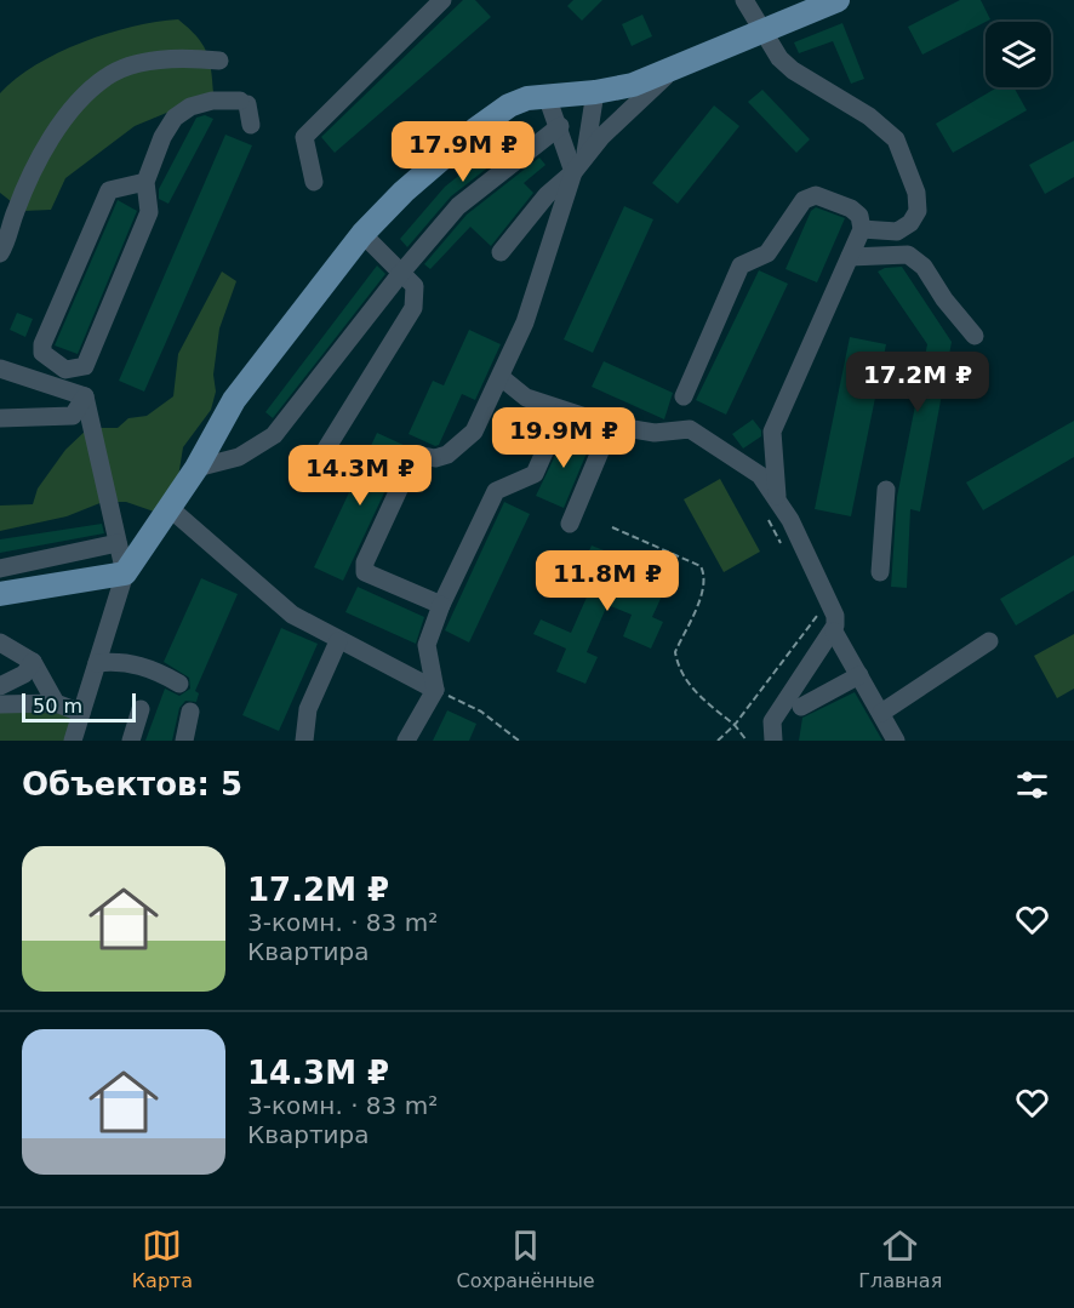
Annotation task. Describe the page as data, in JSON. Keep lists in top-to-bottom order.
{
  "scale_bar": "50 m",
  "page": {
    "price": [
      "17.9M ₽",
      "17.2M ₽",
      "19.9M ₽",
      "14.3M ₽",
      "11.8M ₽"
    ],
    "scale": "50 m",
    "heading": "Объектов: 5",
    "list": [
      {
        "name": "17.2M ₽",
        "note": "3-комн. · 83 m² · Квартира"
      },
      {
        "name": "14.3M ₽",
        "note": "3-комн. · 83 m² · Квартира"
      }
    ],
    "tabs": ["Карта", "Сохранённые", "Главная"]
  }
}
